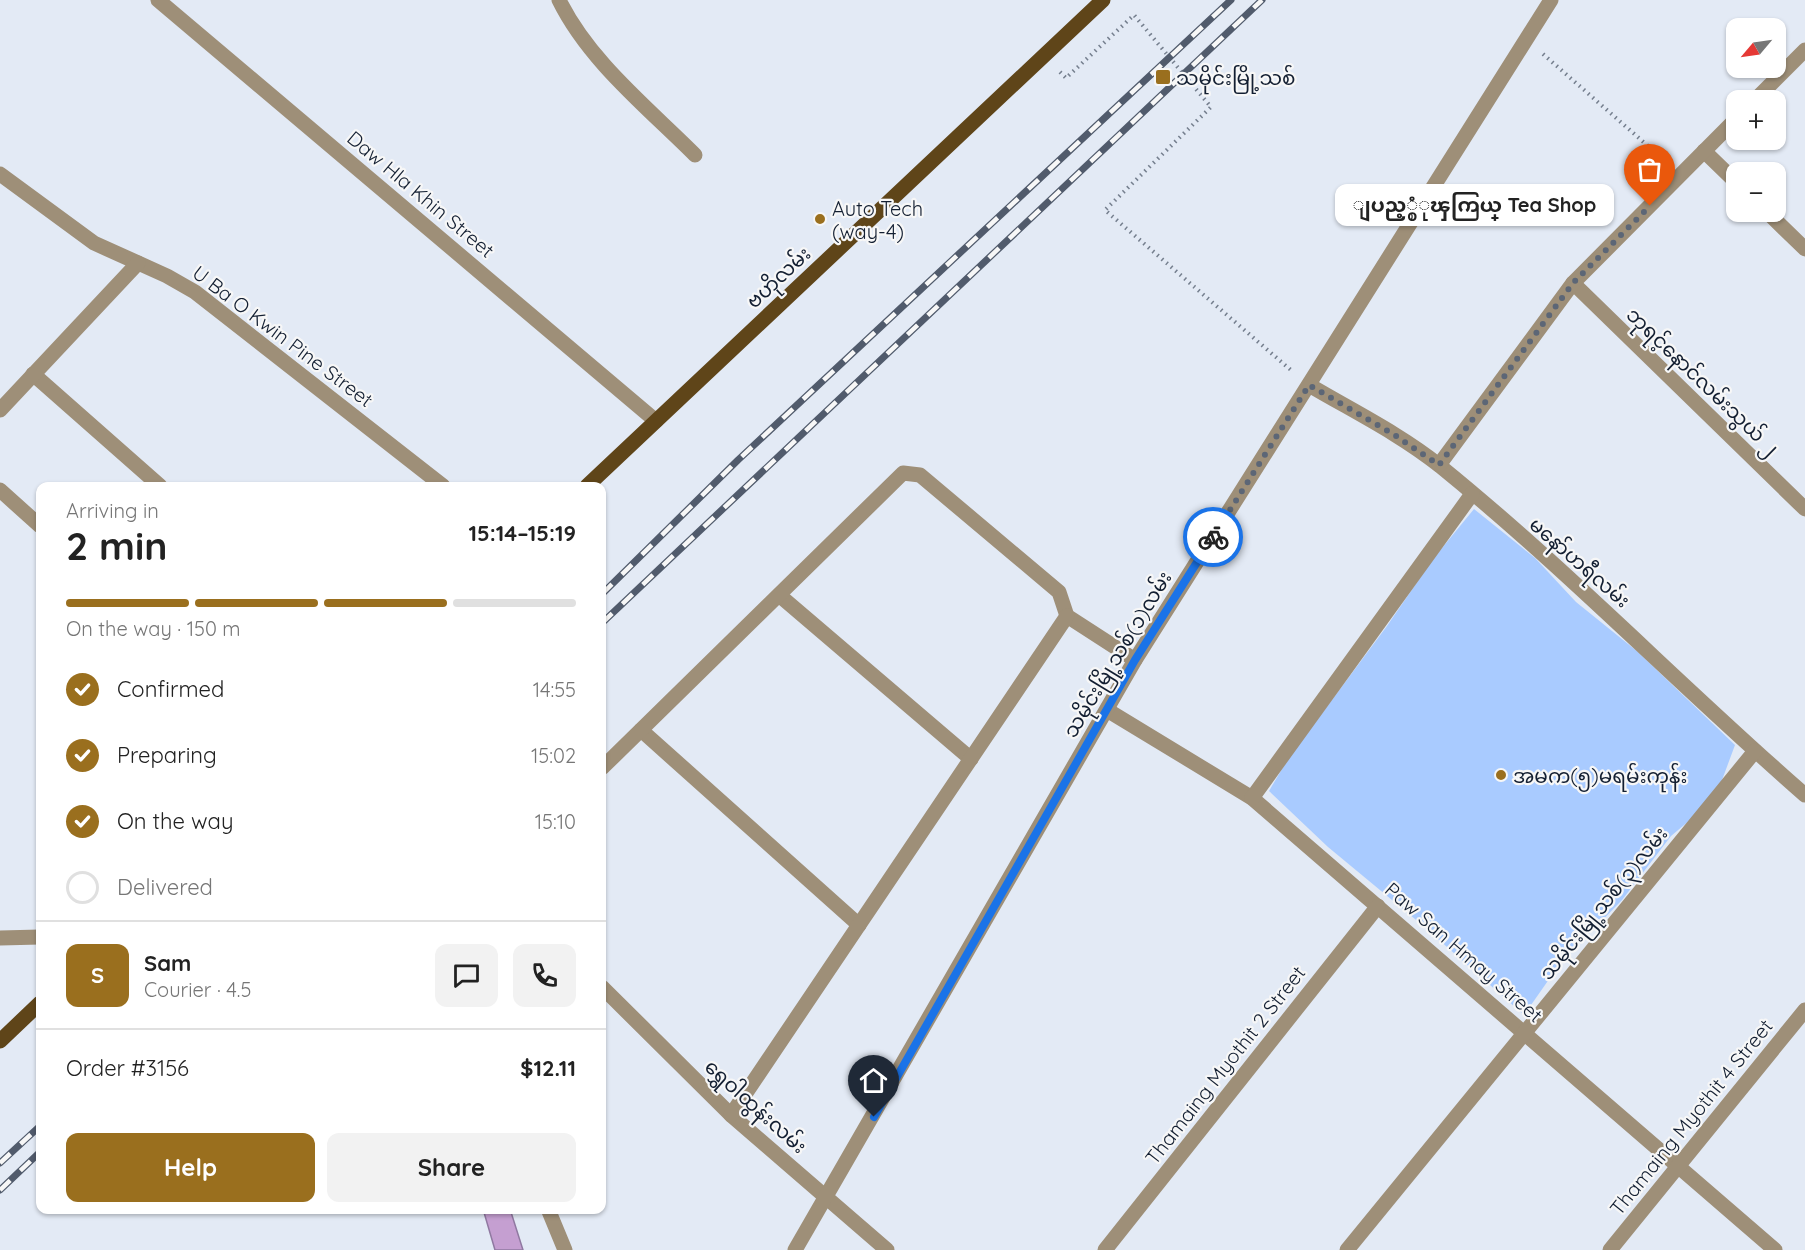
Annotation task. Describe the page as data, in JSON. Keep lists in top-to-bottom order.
{
  "streets": {
    "main road": ["ဗဟိုလမ်း"],
    "street": [
      "Daw Hla Khin Street",
      "U Ba O Kwin Pine Street",
      "ဘုရင့်နောင်လမ်းသွယ် ၂",
      "မနော်ဟရီလမ်း",
      "သမိုင်းမြို့သစ်(၁)လမ်း",
      "သမိုင်းမြို့သစ်(၃)လမ်း",
      "Paw San Hmay Street",
      "Thamaing Myothit 2 Street",
      "ရွှေဝါထွန်းလမ်း",
      "Thamaing Myothit 4 Street"
    ]
  },
  "crossings": [
    ["Daw Hla Khin Street", "ဗဟိုလမ်း"],
    ["မနော်ဟရီလမ်း", "သမိုင်းမြို့သစ်(၁)လမ်း"],
    ["မနော်ဟရီလမ်း", "သမိုင်းမြို့သစ်(၃)လမ်း"],
    ["သမိုင်းမြို့သစ်(၁)လမ်း", "Paw San Hmay Street"],
    ["သမိုင်းမြို့သစ်(၁)လမ်း", "ရွှေဝါထွန်းလမ်း"],
    ["သမိုင်းမြို့သစ်(၃)လမ်း", "Paw San Hmay Street"],
    ["Paw San Hmay Street", "Thamaing Myothit 2 Street"],
    ["Paw San Hmay Street", "Thamaing Myothit 4 Street"]
  ],
  "places": {
    "transit": ["သမိုင်းမြို့သစ်"],
    "other": ["ျပည့္စံုၾကြယ္ Tea Shop", "Auto Tech (way-4)", "အမက(၅)မရမ်းကုန်း"]
  },
  "north": "bottom left",
  "page": {
    "map_buttons": ["+", "−"],
    "bubble": "ျပည့္စံုၾကြယ္ Tea Shop",
    "heading": ["2 min", "Arriving in", "15:14–15:19"],
    "panel": [
      "Sam",
      "Courier · 4.5",
      "Order #3156",
      "$12.11"
    ],
    "bar": "On the way · 150 m",
    "list": [
      ["Confirmed", "14:55"],
      ["Preparing", "15:02"],
      ["On the way", "15:10"],
      "Delivered"
    ],
    "round": "S",
    "buttons": ["Help", "Share"]
  }
}
